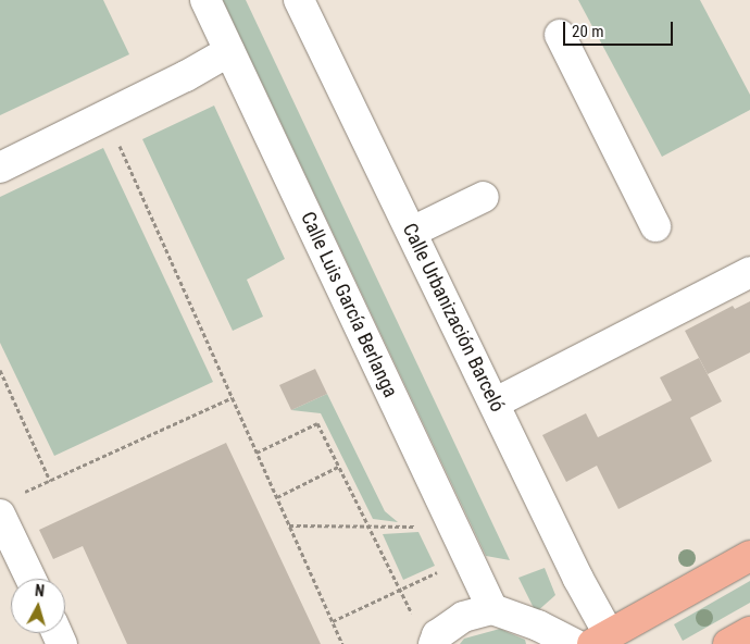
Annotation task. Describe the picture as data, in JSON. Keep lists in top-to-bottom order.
{
  "streets": {
    "street": ["Calle Luis García Berlanga", "Calle Urbanización Barceló"]
  },
  "scale_bar": "20 m",
  "north": "top"
}
